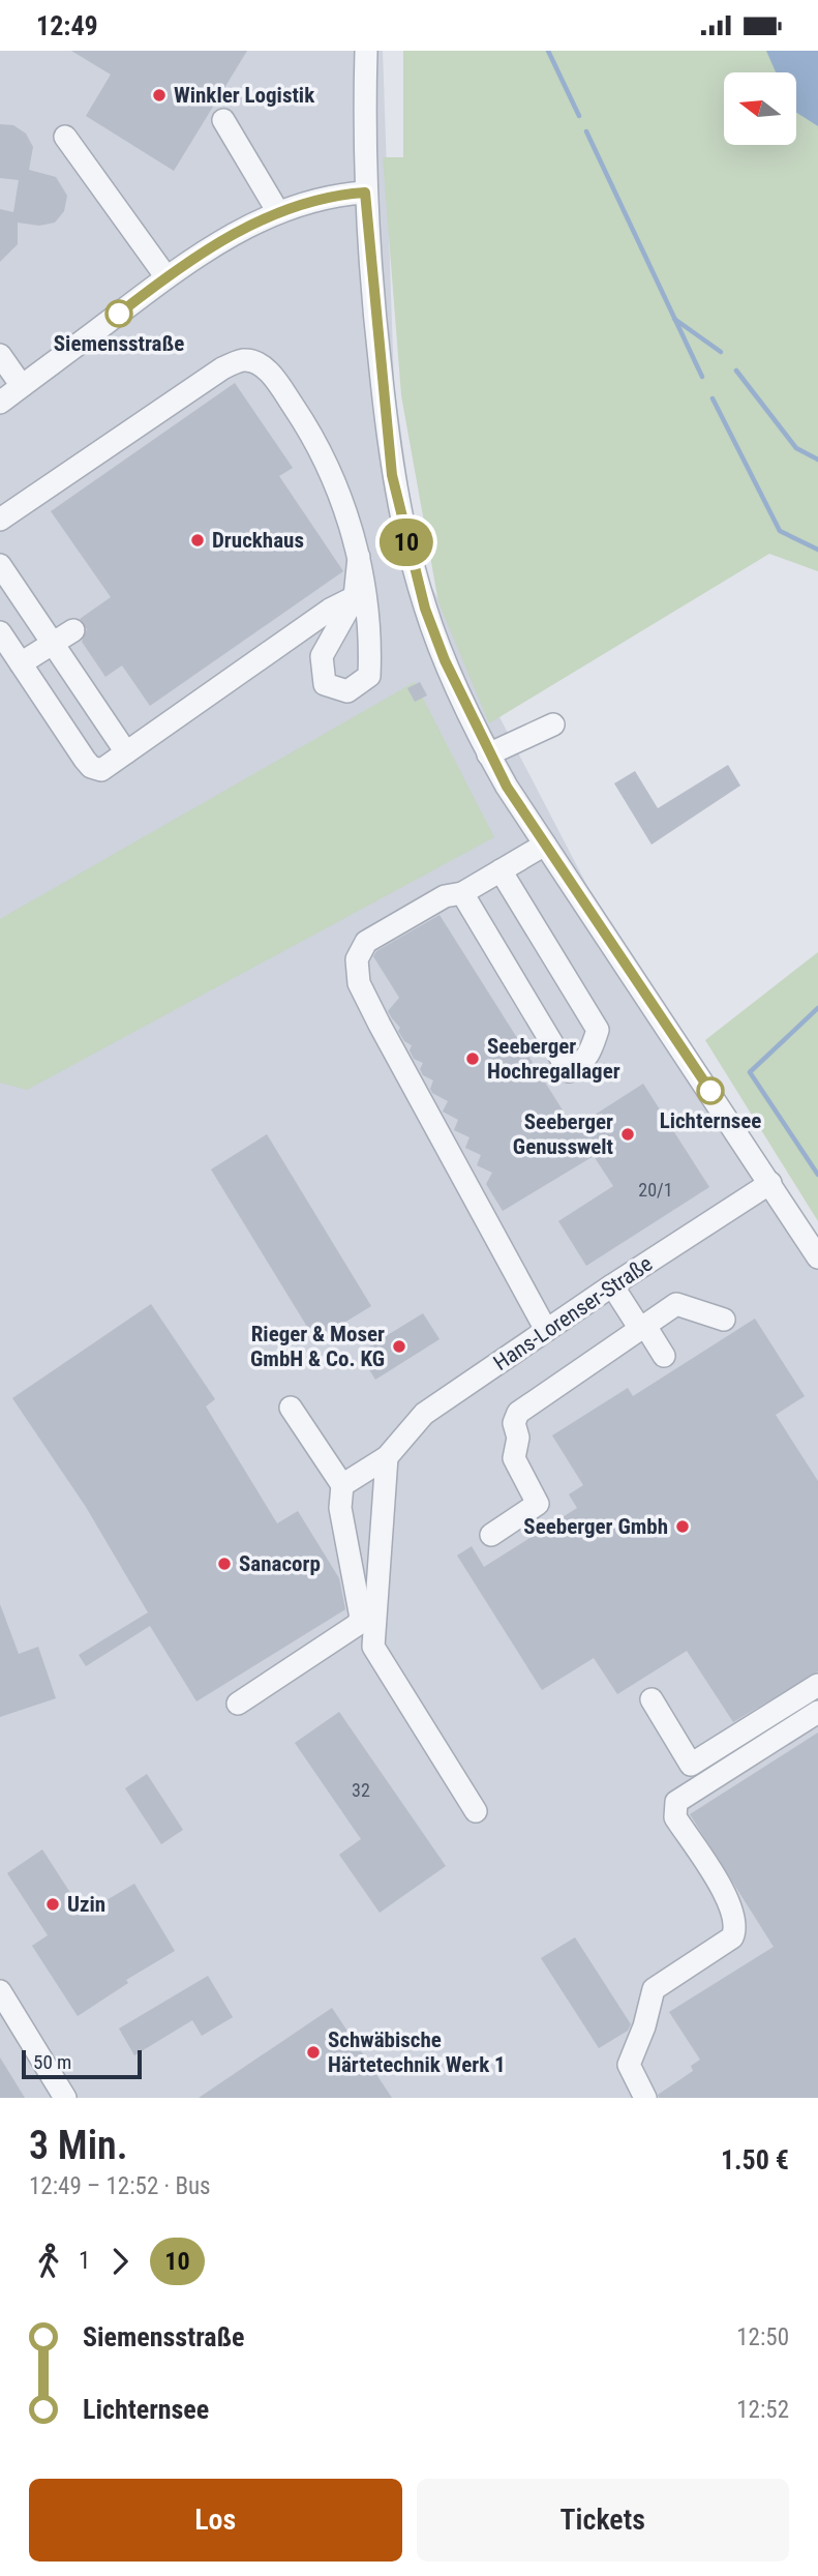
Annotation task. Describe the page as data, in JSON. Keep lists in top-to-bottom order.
{
  "streets": {
    "street": ["Hans-Lorenser-Straße"]
  },
  "places": [
    "Winkler Logistik",
    "Siemensstraße",
    "Druckhaus",
    "Seeberger Hochregallager",
    "Lichternsee",
    "Seeberger Genusswelt",
    "Rieger & Moser GmbH & Co. KG",
    "Seeberger Gmbh",
    "Sanacorp",
    "Uzin",
    "Schwäbische Härtetechnik Werk 1"
  ],
  "lines": ["bus line 10"],
  "house_numbers": ["20/1", "32"],
  "scale_bar": "50 m",
  "north": "left",
  "page": {
    "status": "12:49",
    "on_map": "10",
    "scale": "50 m",
    "heading": ["3 Min.", "12:49 – 12:52 · Bus", "1.50 €"],
    "legs": ["1", "10"],
    "list": [
      {
        "name": "Siemensstraße",
        "value": "12:50"
      },
      {
        "name": "Lichternsee",
        "value": "12:52"
      }
    ],
    "buttons": ["Los", "Tickets"]
  }
}
